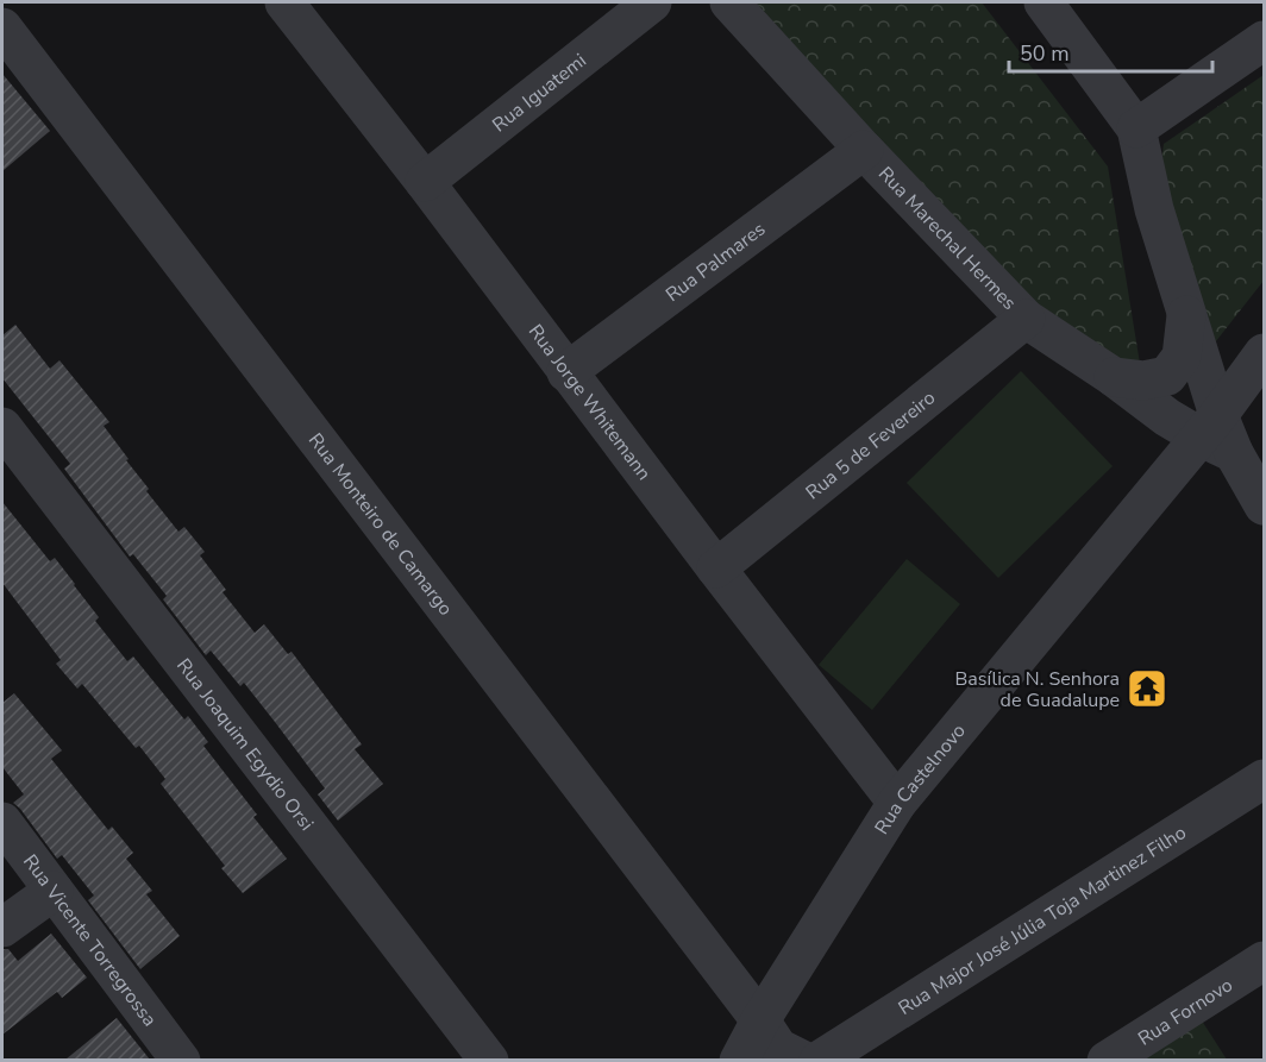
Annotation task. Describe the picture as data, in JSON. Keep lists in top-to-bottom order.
{
  "streets": {
    "street": [
      "Rua Iguatemi",
      "Rua Marechal Hermes",
      "Rua Palmares",
      "Rua Jorge Whitemann",
      "Rua 5 de Fevereiro",
      "Rua Monteiro de Camargo",
      "Rua Joaquim Egydio Orsi",
      "Rua Castelnovo",
      "Rua Major José Júlia Toja Martinez Filho",
      "Rua Vicente Torregrossa",
      "Rua Fornovo"
    ]
  },
  "crossings": [
    ["Rua Iguatemi", "Rua Jorge Whitemann"],
    ["Rua Marechal Hermes", "Rua Palmares"],
    ["Rua Marechal Hermes", "Rua 5 de Fevereiro"],
    ["Rua Marechal Hermes", "Rua Castelnovo"],
    ["Rua Palmares", "Rua Jorge Whitemann"],
    ["Rua Jorge Whitemann", "Rua 5 de Fevereiro"],
    ["Rua Jorge Whitemann", "Rua Castelnovo"],
    ["Rua Monteiro de Camargo", "Rua Castelnovo"]
  ],
  "places": {
    "temple": ["Basílica N. Senhora de Guadalupe"]
  },
  "scale_bar": "50 m"
}
